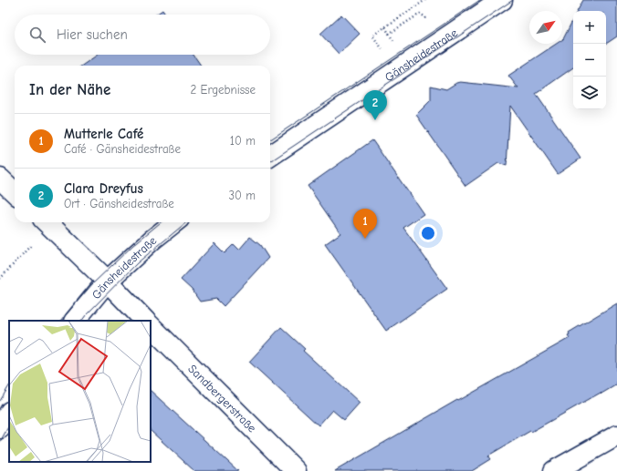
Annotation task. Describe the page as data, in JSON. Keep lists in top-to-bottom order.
{
  "streets": {
    "street": ["Gänsheidestraße", "Sandbergerstraße"]
  },
  "north": "top right",
  "page": {
    "map_buttons": ["+", "−"],
    "search": "Hier suchen",
    "heading": ["In der Nähe", "2 Ergebnisse"],
    "pins": ["2", "1"],
    "list": [
      {
        "mark": "1",
        "name": "Mutterle Café",
        "note": "Café · Gänsheidestraße",
        "value": "10 m"
      },
      {
        "mark": "2",
        "name": "Clara Dreyfus",
        "note": "Ort · Gänsheidestraße",
        "value": "30 m"
      }
    ]
  }
}
